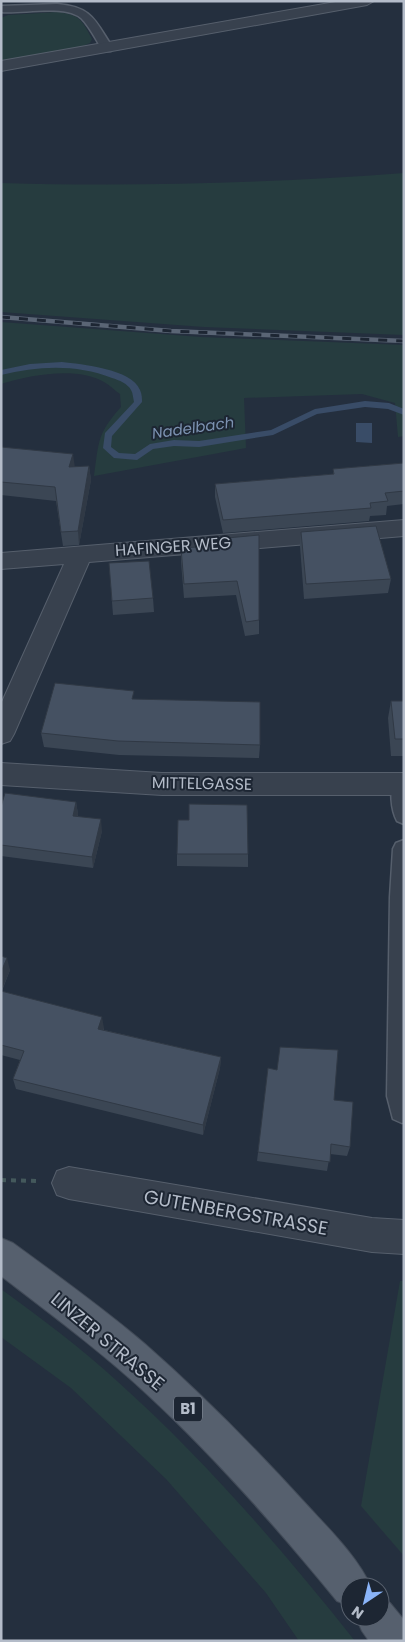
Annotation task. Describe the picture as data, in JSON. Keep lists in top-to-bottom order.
{
  "streets": {
    "main road": ["LINZER STRASSE", "B1"],
    "street": ["HAFINGER WEG", "MITTELGASSE", "GUTENBERGSTRASSE"]
  },
  "water": ["Nadelbach"],
  "north": "bottom left"
}
